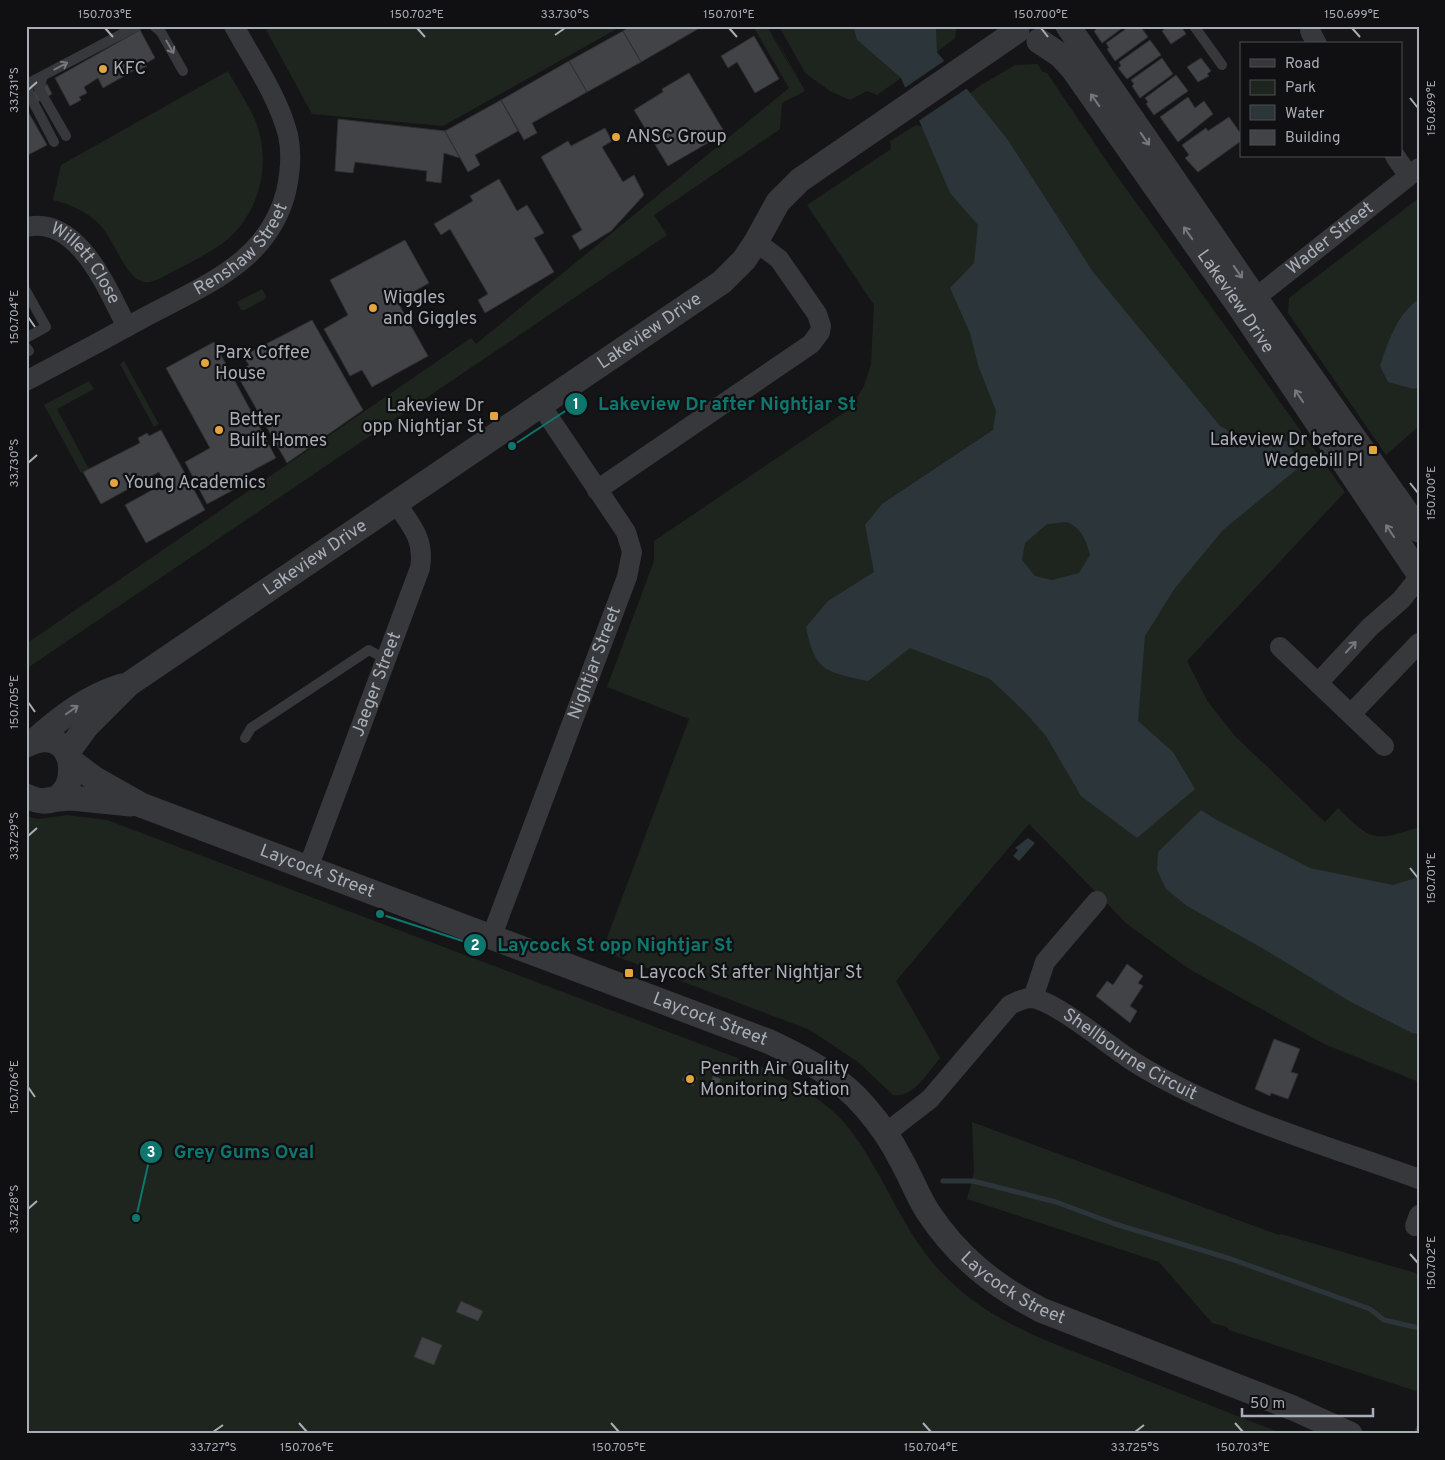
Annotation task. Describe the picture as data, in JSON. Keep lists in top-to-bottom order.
{
  "streets": {
    "street": [
      "Wader Street",
      "Renshaw Street",
      "Willett Close",
      "Lakeview Drive",
      "Nightjar Street",
      "Jaeger Street",
      "Laycock Street",
      "Shellbourne Circuit"
    ]
  },
  "crossings": [
    ["Wader Street", "Lakeview Drive"],
    ["Renshaw Street", "Willett Close"],
    ["Lakeview Drive", "Nightjar Street"],
    ["Lakeview Drive", "Jaeger Street"],
    ["Lakeview Drive", "Laycock Street"],
    ["Nightjar Street", "Laycock Street"],
    ["Jaeger Street", "Laycock Street"]
  ],
  "places": {
    "other": [
      "KFC",
      "ANSC Group",
      "Wiggles and Giggles",
      "Parx Coffee House",
      "Better Built Homes",
      "Lakeview Dr after Nightjar St",
      "Young Academics",
      "Laycock St opp Nightjar St",
      "Penrith Air Quality Monitoring Station",
      "Grey Gums Oval"
    ],
    "transit": ["Lakeview Dr opp Nightjar St", "Lakeview Dr before Wedgebill Pl", "Laycock St after Nightjar St"]
  },
  "legend": [
    "Road",
    "Park",
    "Water",
    "Building"
  ],
  "scale_bar": "50 m",
  "coordinates": [
    "150.703°E",
    "150.702°E",
    "33.730°S",
    "150.701°E",
    "150.700°E",
    "150.699°E",
    "33.731°S",
    "150.704°E",
    "150.705°E",
    "33.729°S",
    "150.706°E",
    "33.728°S",
    "33.727°S",
    "33.725°S"
  ]
}
